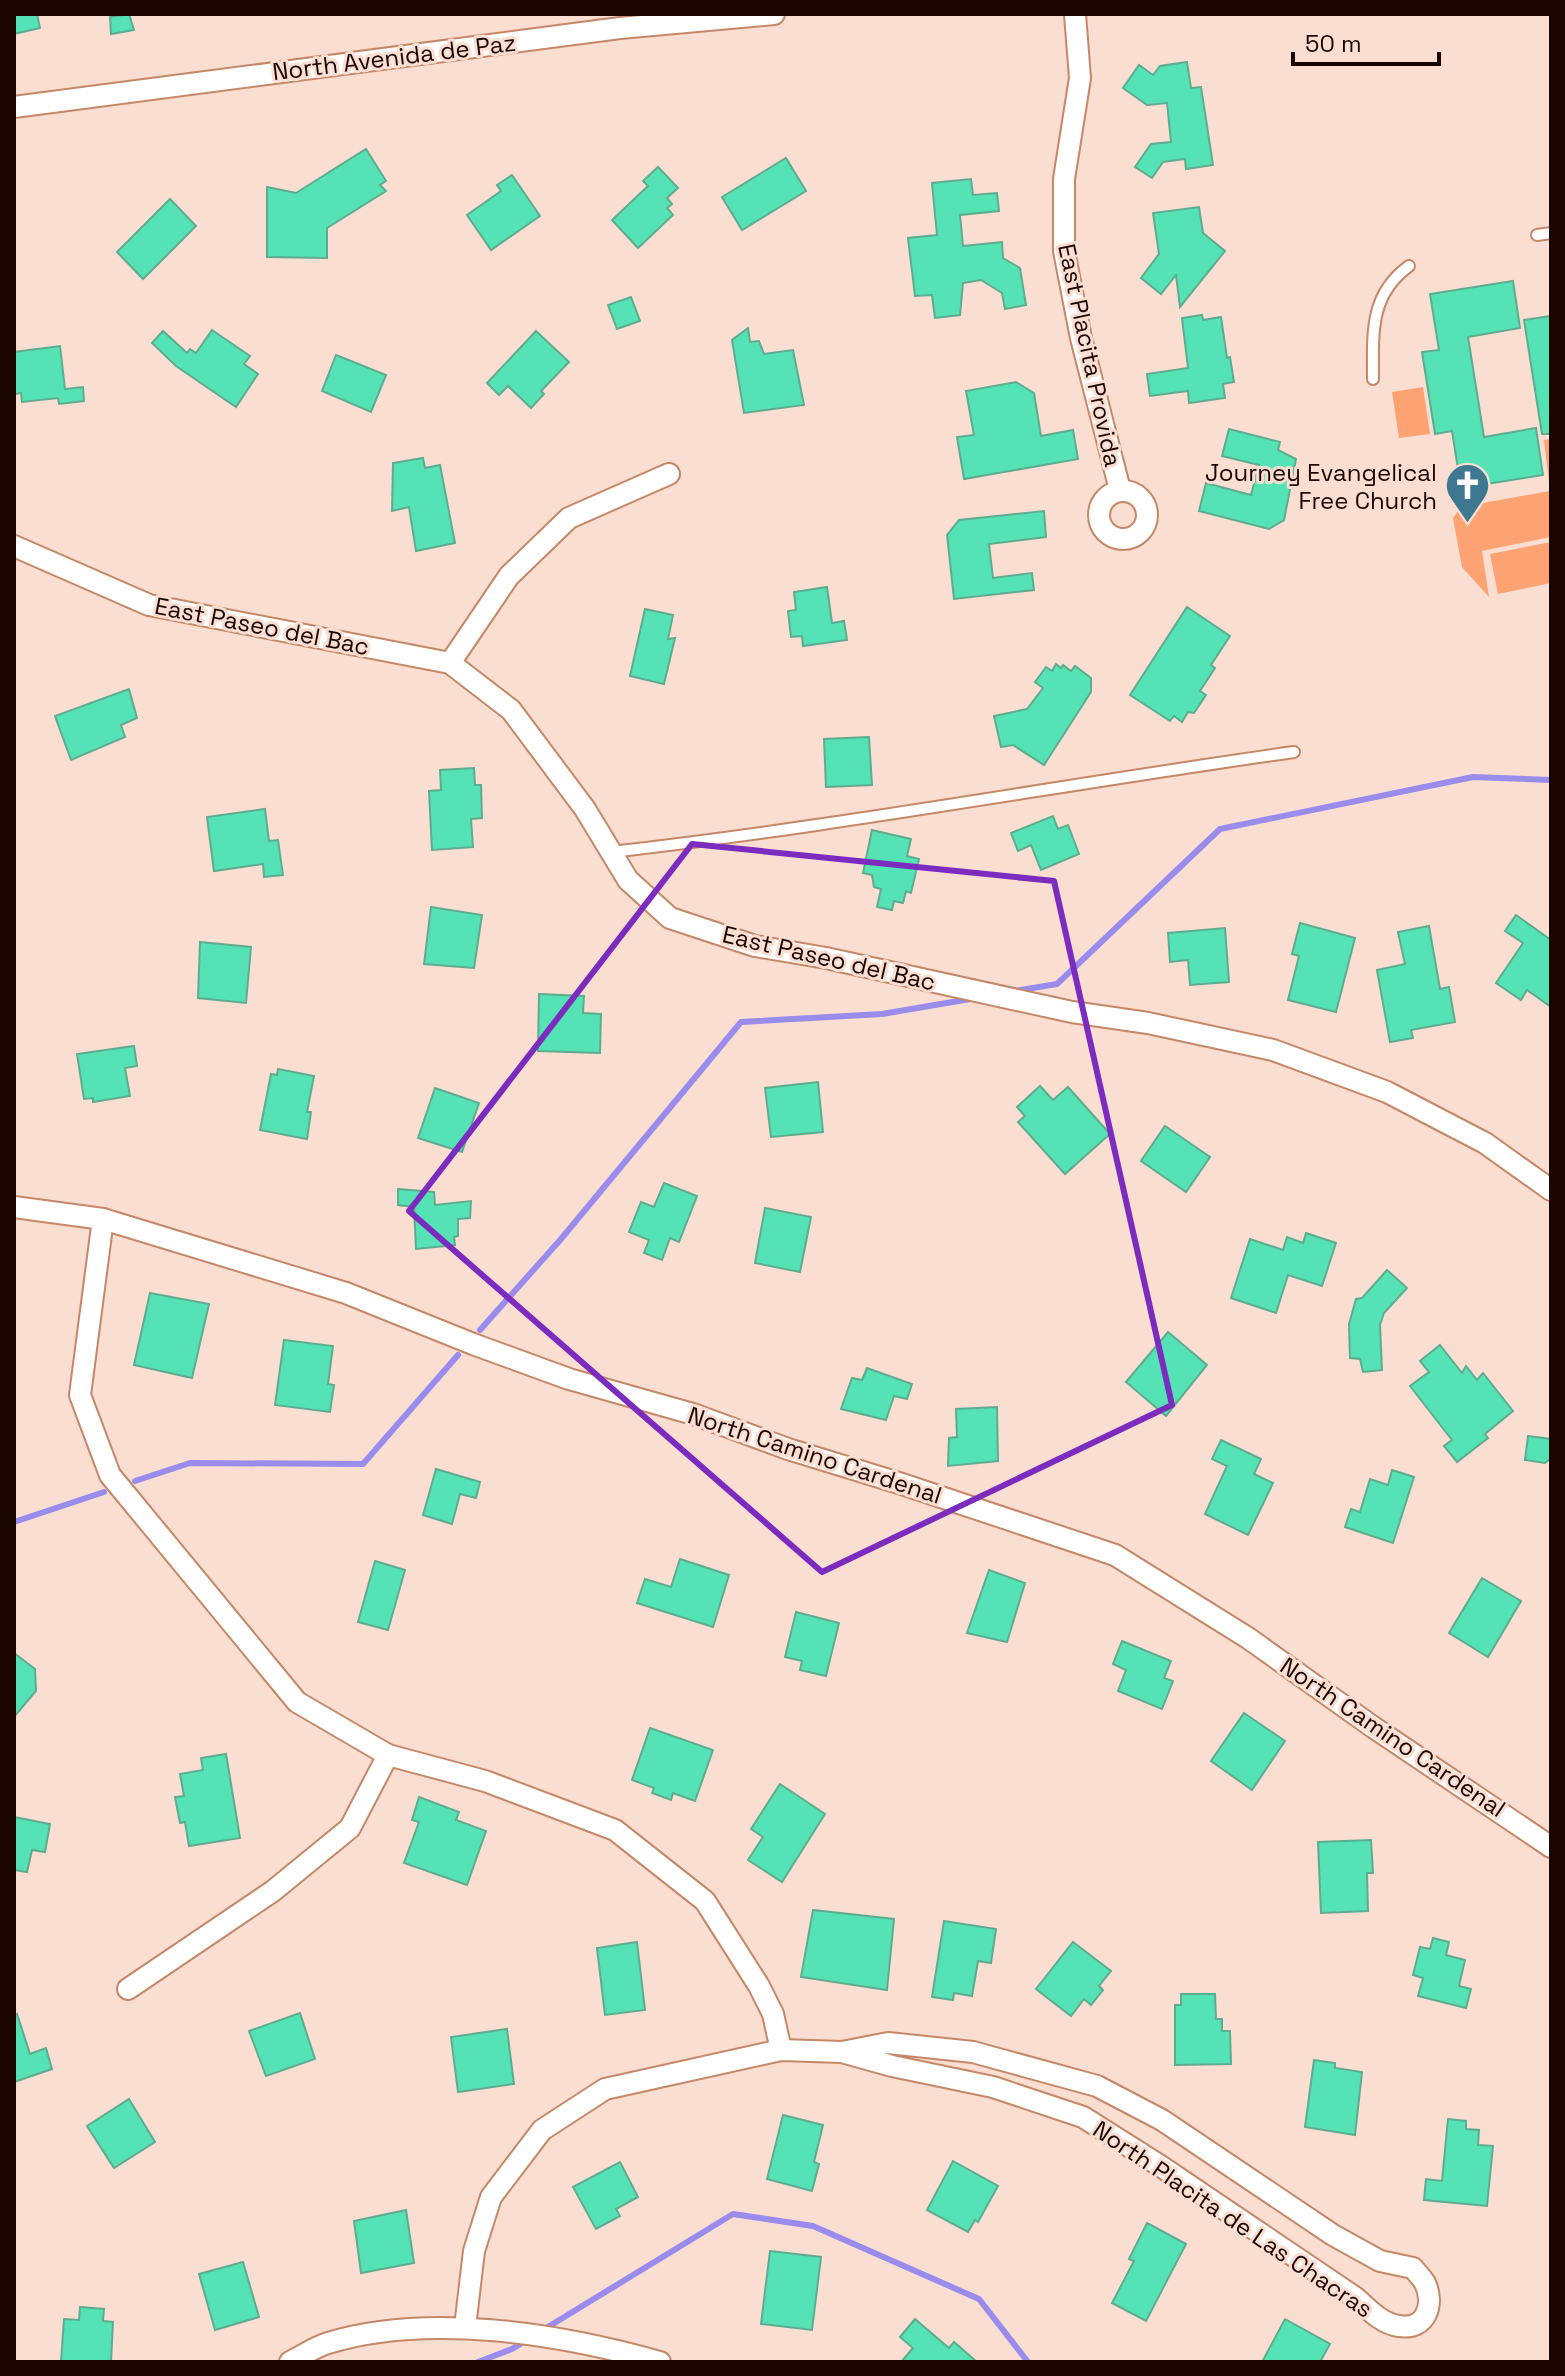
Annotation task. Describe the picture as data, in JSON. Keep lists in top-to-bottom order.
{
  "streets": {
    "street": [
      "North Avenida de Paz",
      "East Placita Provida",
      "East Paseo del Bac",
      "North Camino Cardenal",
      "North Placita de Las Chacras"
    ]
  },
  "places": {
    "church": ["Journey Evangelical Free Church"]
  },
  "scale_bar": "50 m"
}
